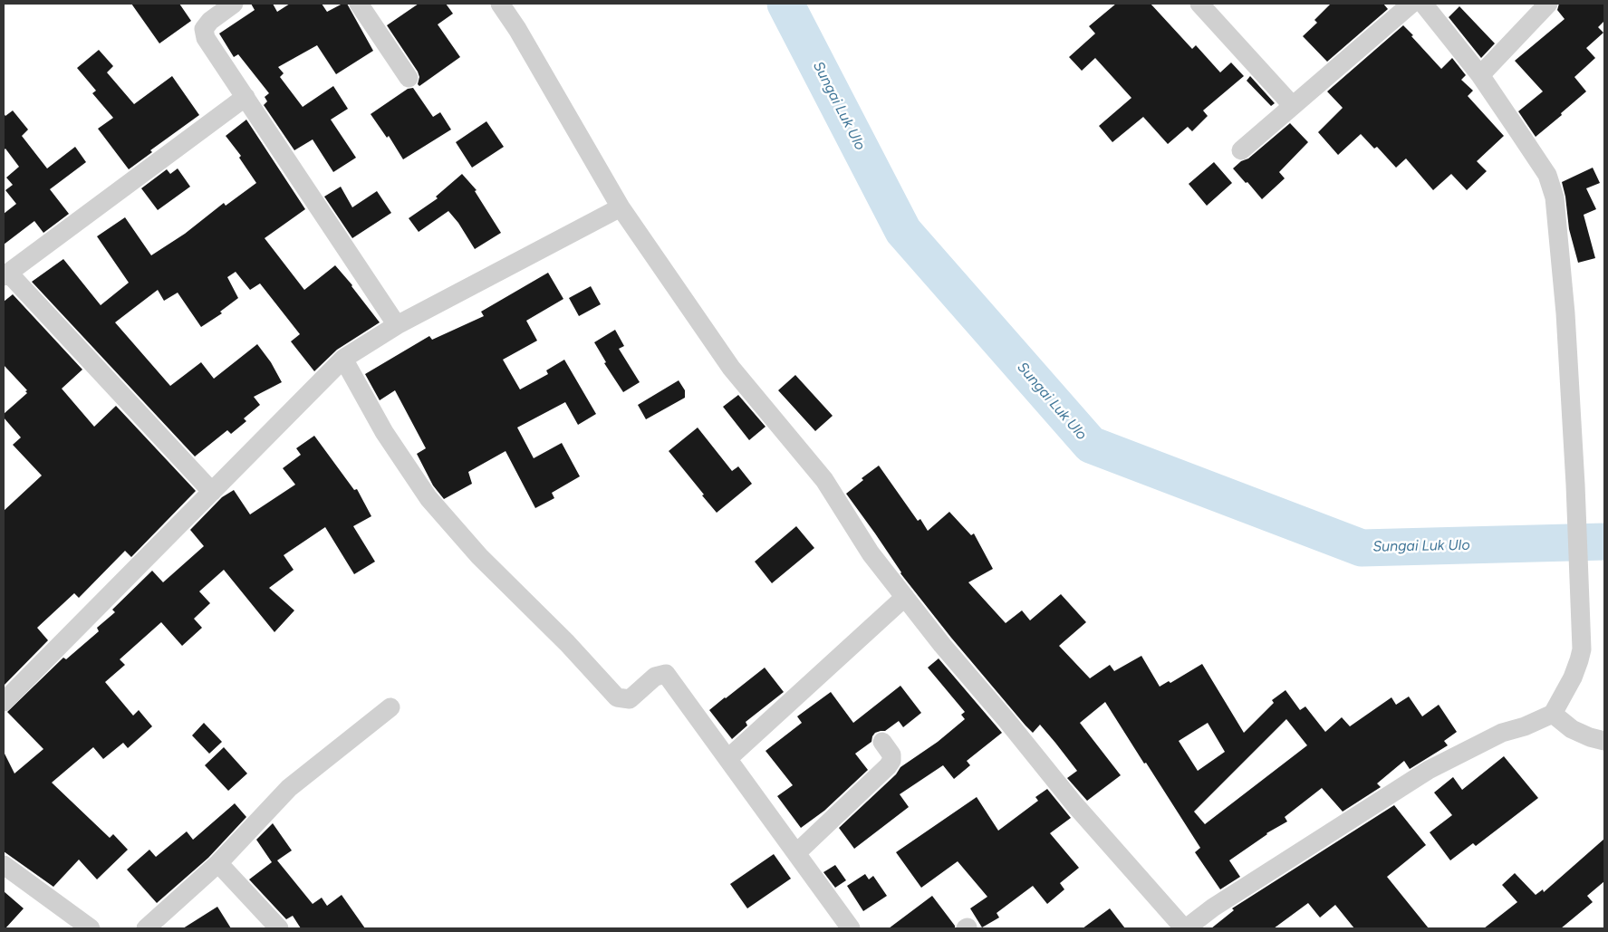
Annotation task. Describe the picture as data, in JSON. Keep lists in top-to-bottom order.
{
  "water": ["Sungai Luk Ulo"]
}
